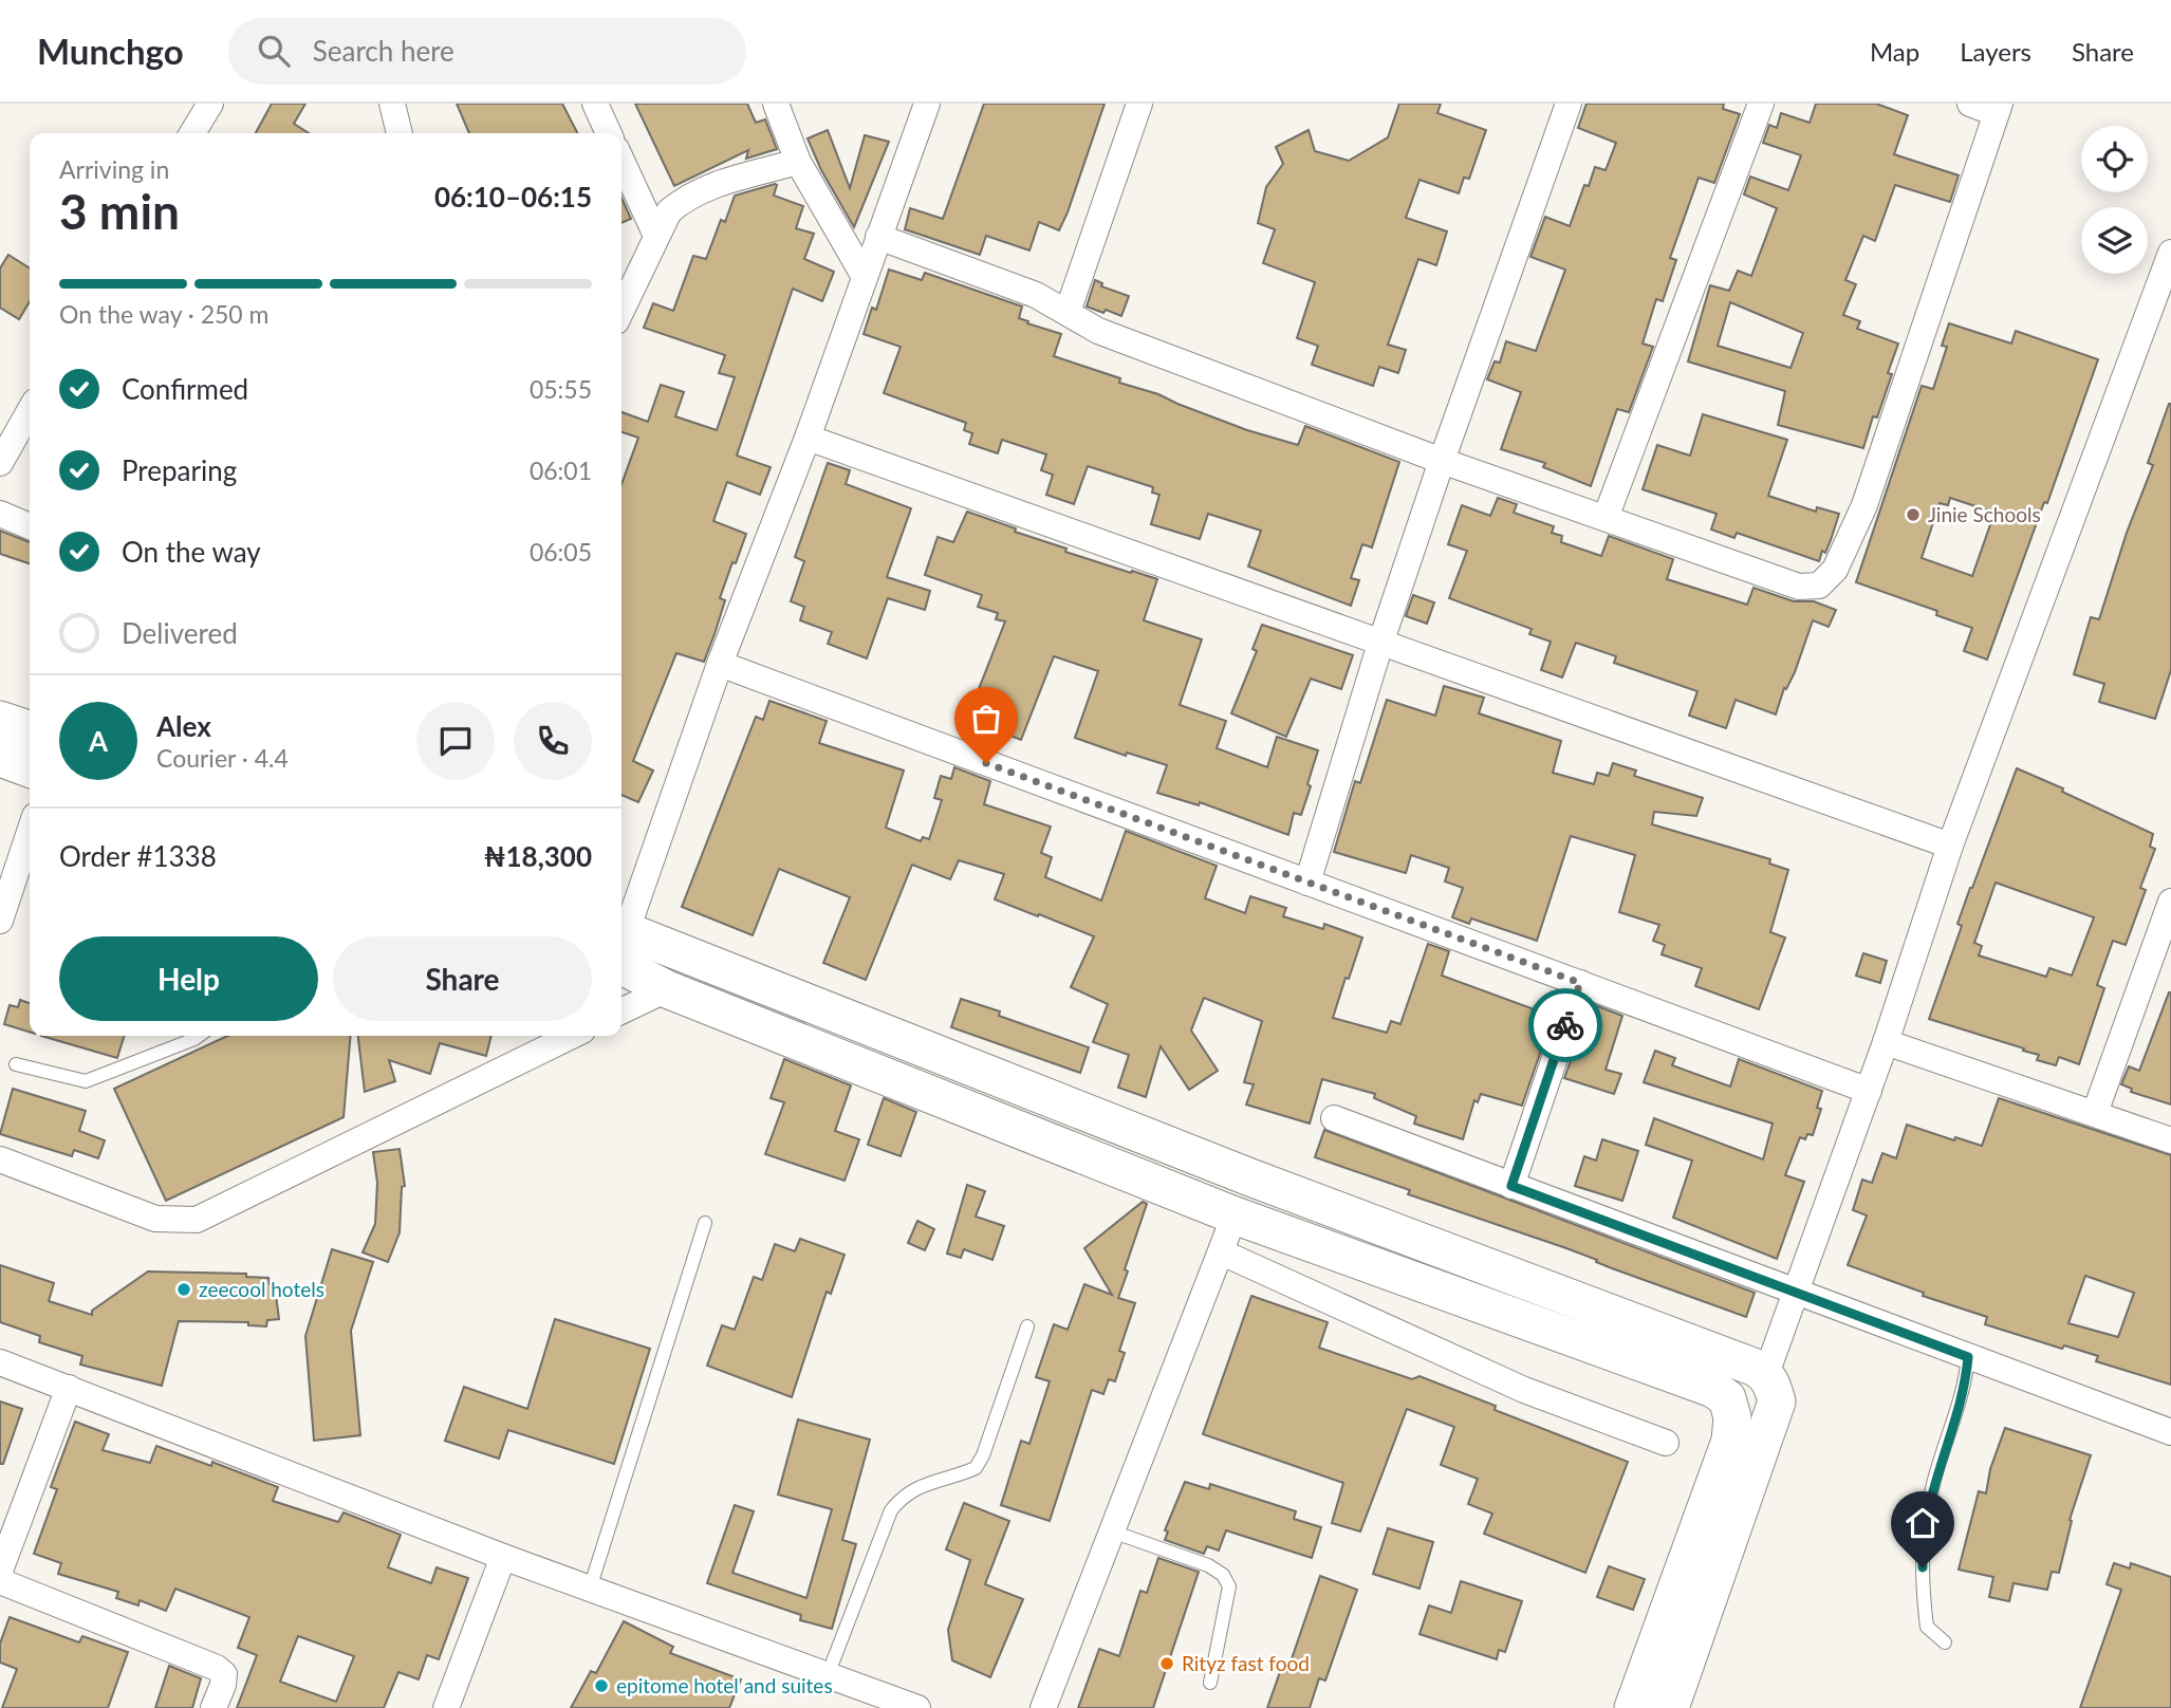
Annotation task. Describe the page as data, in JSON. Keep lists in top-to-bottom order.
{
  "places": [
    "Jinie Schools",
    "zeecool hotels",
    "Rityz fast food",
    "epitome hotel and suites"
  ],
  "page": {
    "header": "Munchgo",
    "search": "Search here",
    "nav": ["Map", "Layers", "Share"],
    "heading": ["3 min", "Arriving in", "06:10–06:15"],
    "panel": [
      "Alex",
      "Courier · 4.4",
      "Order #1338",
      "₦18,300"
    ],
    "bar": "On the way · 250 m",
    "list": [
      ["Confirmed", "05:55"],
      ["Preparing", "06:01"],
      ["On the way", "06:05"],
      "Delivered"
    ],
    "round": "A",
    "buttons": ["Help", "Share"]
  }
}
